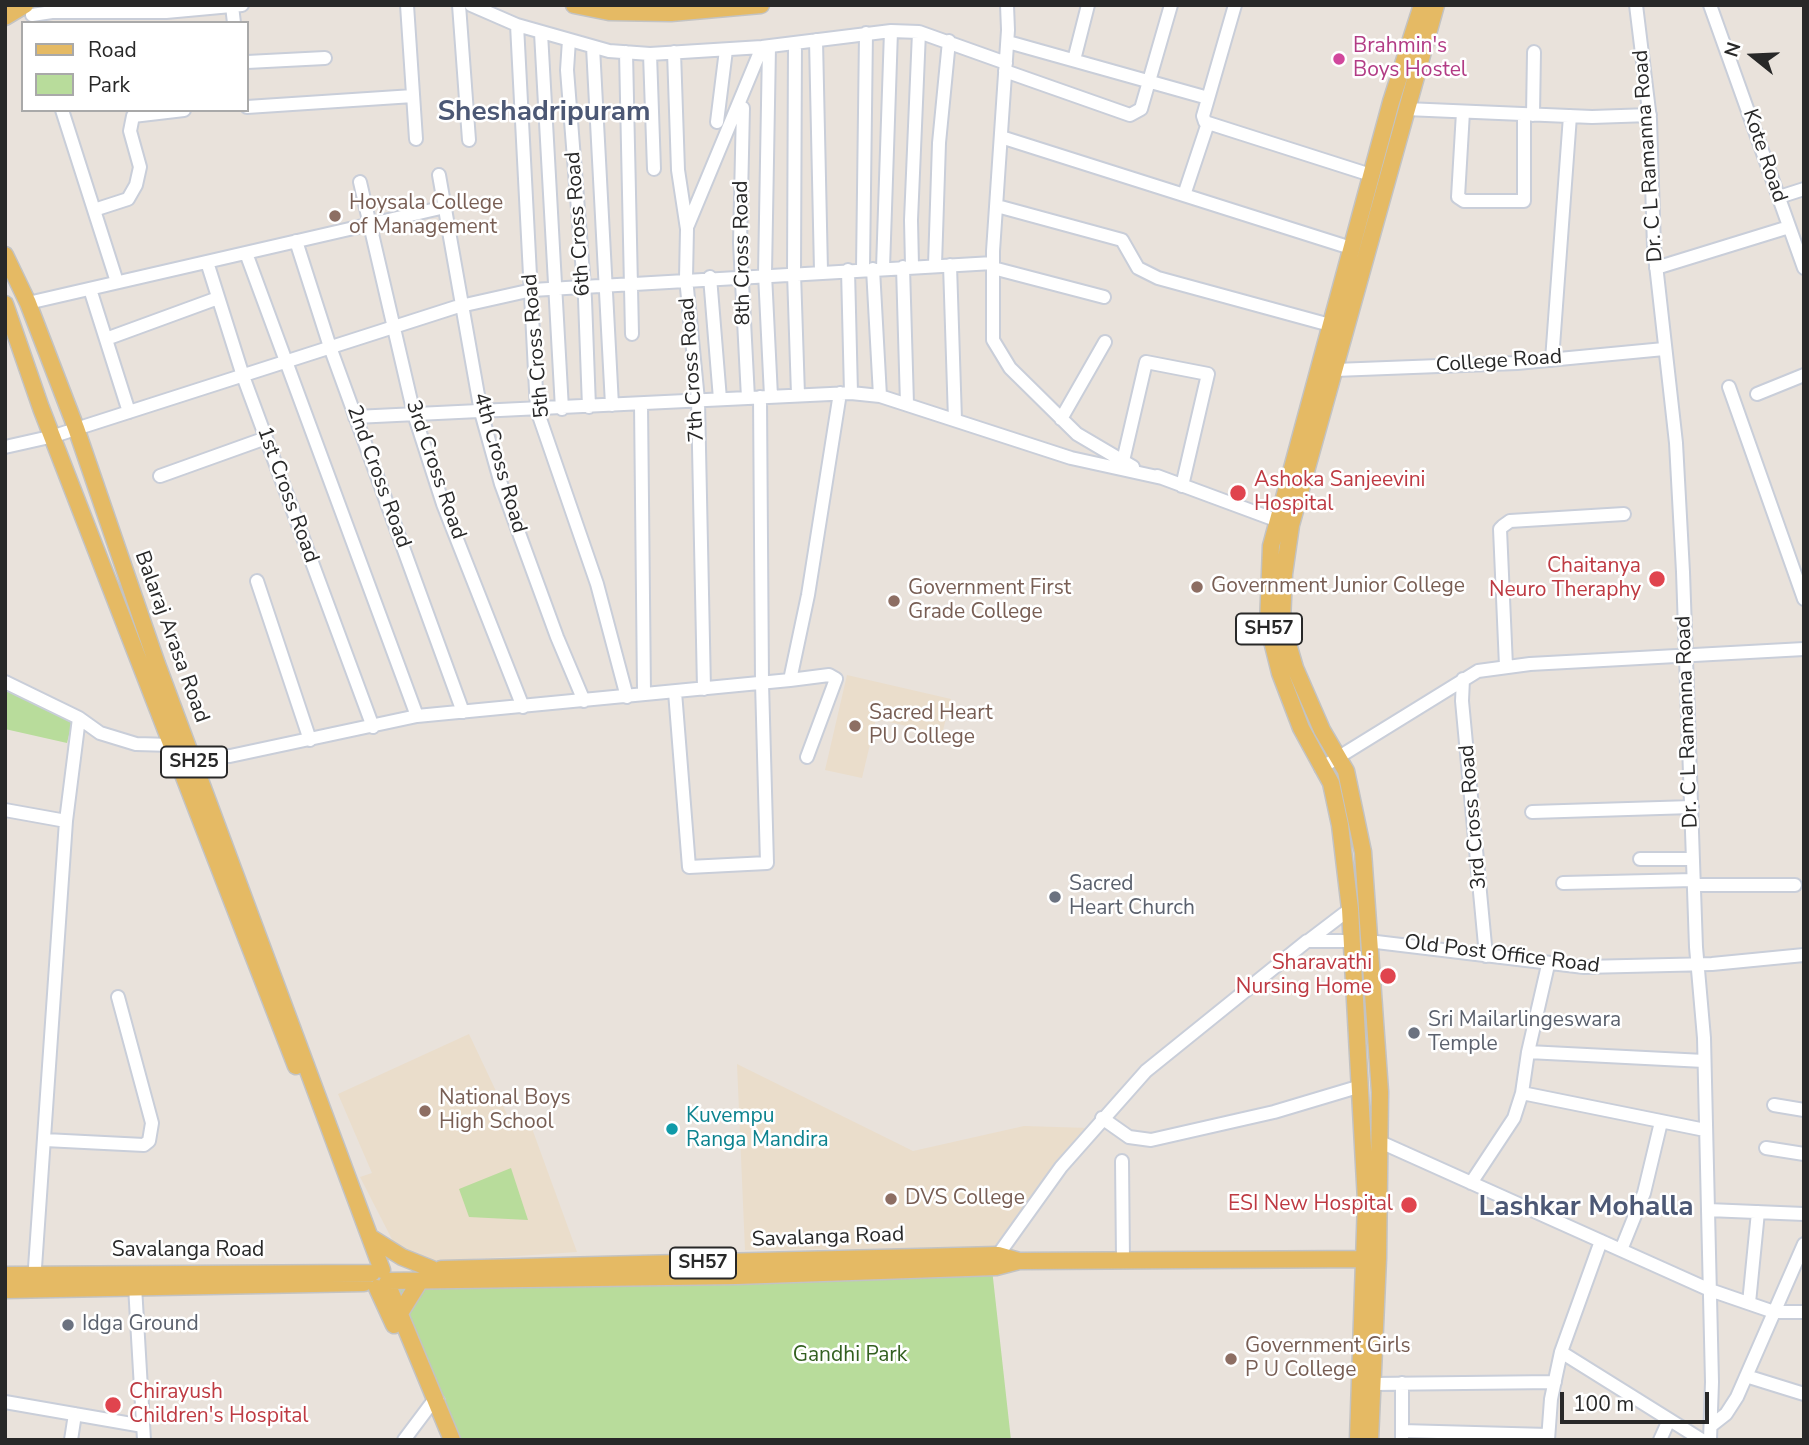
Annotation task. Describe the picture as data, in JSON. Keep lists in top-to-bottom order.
{
  "streets": {
    "main road": [
      "SH57",
      "Balaraj Arasa Road",
      "SH25",
      "Savalanga Road"
    ],
    "street": [
      "Dr. C L Ramanna Road",
      "Kote Road",
      "6th Cross Road",
      "8th Cross Road",
      "5th Cross Road",
      "College Road",
      "7th Cross Road",
      "4th Cross Road",
      "3rd Cross Road",
      "2nd Cross Road",
      "1st Cross Road",
      "Old Post Office Road"
    ]
  },
  "crossings": [
    ["Dr. C L Ramanna Road", "College Road"],
    ["Dr. C L Ramanna Road", "Old Post Office Road"],
    ["College Road", "SH57"],
    ["3rd Cross Road", "Old Post Office Road"],
    ["SH57", "Old Post Office Road"],
    ["SH57", "Savalanga Road"],
    ["Balaraj Arasa Road", "Savalanga Road"]
  ],
  "districts": ["Sheshadripuram", "Lashkar Mohalla"],
  "parks": ["Gandhi Park"],
  "places": [
    "Brahmin's Boys Hostel",
    "Hoysala College of Management",
    "Ashoka Sanjeevini Hospital",
    "Chaitanya Neuro Theraphy",
    "Government Junior College",
    "Government First Grade College",
    "Sacred Heart PU College",
    "Sacred Heart Church",
    "Sharavathi Nursing Home",
    "Sri Mailarlingeswara Temple",
    "National Boys High School",
    "Kuvempu Ranga Mandira",
    "DVS College",
    "ESI New Hospital",
    "Idga Ground",
    "Government Girls P U College",
    "Chirayush Children's Hospital"
  ],
  "legend": ["Road", "Park"],
  "scale_bar": "100 m",
  "north": "left"
}
